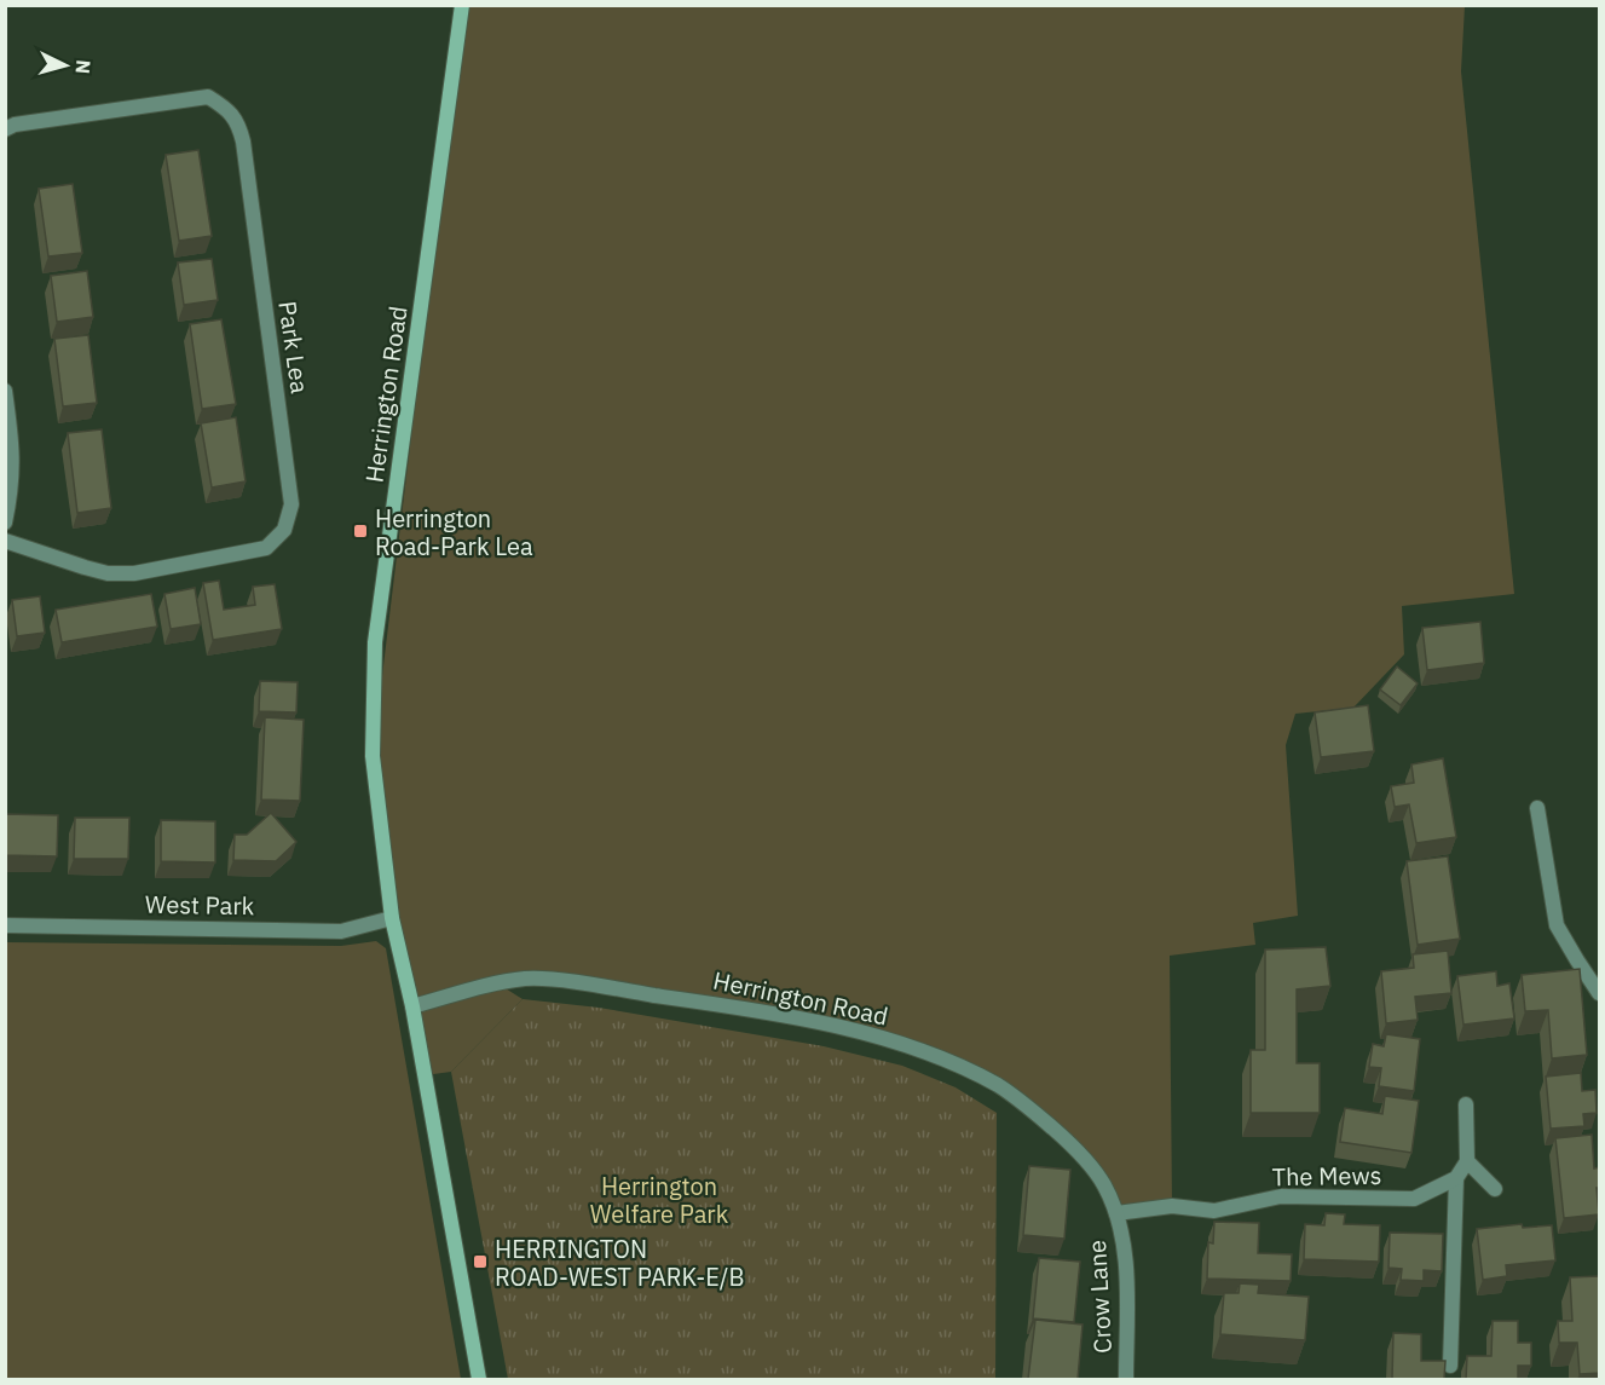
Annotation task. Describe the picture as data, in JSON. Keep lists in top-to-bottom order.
{
  "streets": {
    "main road": ["Herrington Road"],
    "street": [
      "Park Lea",
      "West Park",
      "The Mews",
      "Crow Lane"
    ]
  },
  "crossings": [
    ["Herrington Road", "West Park"],
    ["Herrington Road", "The Mews"],
    ["Herrington Road", "Crow Lane"],
    ["The Mews", "Crow Lane"]
  ],
  "parks": ["Herrington Welfare Park"],
  "places": {
    "transit": ["Herrington Road-Park Lea", "HERRINGTON ROAD-WEST PARK-E/B"]
  },
  "north": "right"
}
